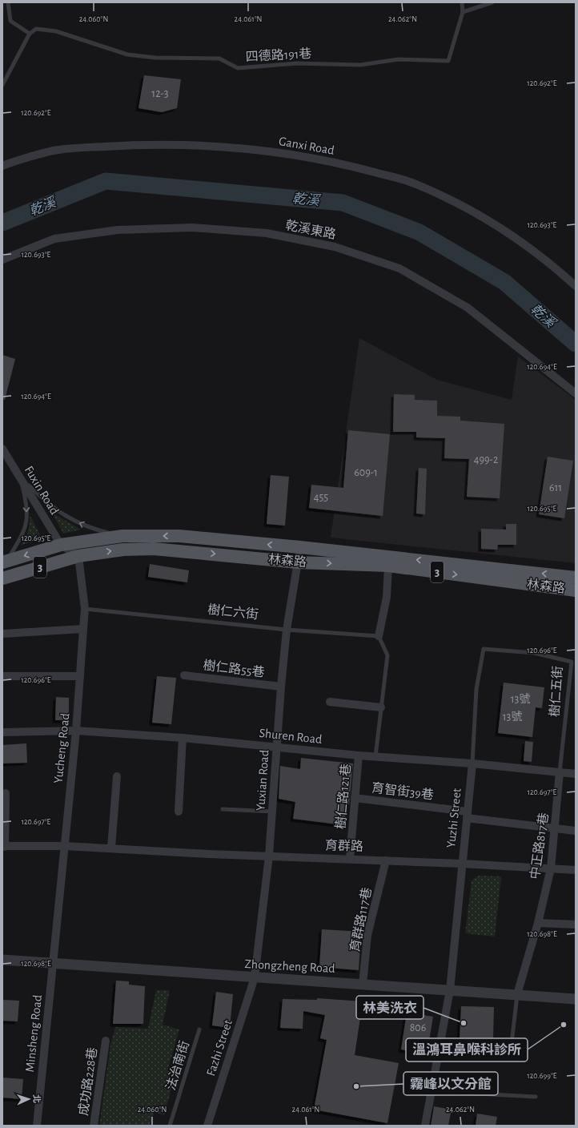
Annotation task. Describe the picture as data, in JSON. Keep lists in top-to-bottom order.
{
  "streets": {
    "main road": ["林森路", "3"],
    "street": [
      "Ganxi Road",
      "乾溪東路",
      "Fuxin Road",
      "樹仁路55巷",
      "Shuren Road",
      "Yucheng Road",
      "Yuxian Road",
      "育智街39巷",
      "樹仁路121巷",
      "Yuzhi Street",
      "育群路",
      "中正路817巷",
      "育群路117巷",
      "Zhongzheng Road",
      "Minsheng Road",
      "Fazhi Street",
      "成功路228巷"
    ],
    "lane": [
      "四德路191巷",
      "樹仁六街",
      "樹仁五街",
      "法治南街"
    ]
  },
  "crossings": [
    ["Fuxin Road", "林森路"],
    ["林森路", "Yucheng Road"],
    ["林森路", "Yuxian Road"],
    ["樹仁六街", "Yucheng Road"],
    ["樹仁六街", "Yuxian Road"],
    ["樹仁路55巷", "Yuxian Road"],
    ["樹仁五街", "Shuren Road"],
    ["樹仁五街", "Yuzhi Street"],
    ["樹仁五街", "中正路817巷"],
    ["Shuren Road", "Yucheng Road"],
    ["Shuren Road", "Yuxian Road"],
    ["Shuren Road", "樹仁路121巷"],
    ["Shuren Road", "Yuzhi Street"],
    ["Shuren Road", "中正路817巷"],
    ["Yucheng Road", "育群路"],
    ["Yucheng Road", "Zhongzheng Road"],
    ["Yucheng Road", "Minsheng Road"],
    ["Yuxian Road", "育群路"],
    ["Yuxian Road", "Zhongzheng Road"],
    ["Yuxian Road", "Fazhi Street"],
    ["育智街39巷", "樹仁路121巷"],
    ["育智街39巷", "Yuzhi Street"],
    ["育智街39巷", "中正路817巷"],
    ["樹仁路121巷", "育群路"],
    ["Yuzhi Street", "育群路"],
    ["Yuzhi Street", "Zhongzheng Road"],
    ["育群路", "中正路817巷"],
    ["育群路", "育群路117巷"],
    ["中正路817巷", "Zhongzheng Road"],
    ["育群路117巷", "Zhongzheng Road"],
    ["Zhongzheng Road", "Minsheng Road"],
    ["Zhongzheng Road", "Fazhi Street"]
  ],
  "water": ["乾溪"],
  "places": ["林美洗衣", "溫鴻耳鼻喉科診所", "霧峰以文分館"],
  "house_numbers": [
    "12-3",
    "499-2",
    "609-1",
    "611",
    "455",
    "13號",
    "13號",
    "806"
  ],
  "north": "right",
  "coordinates": [
    "24.060°N",
    "24.061°N",
    "24.062°N",
    "120.692°E",
    "120.693°E",
    "120.694°E",
    "120.695°E",
    "120.696°E",
    "120.697°E",
    "120.698°E",
    "120.699°E"
  ]
}
